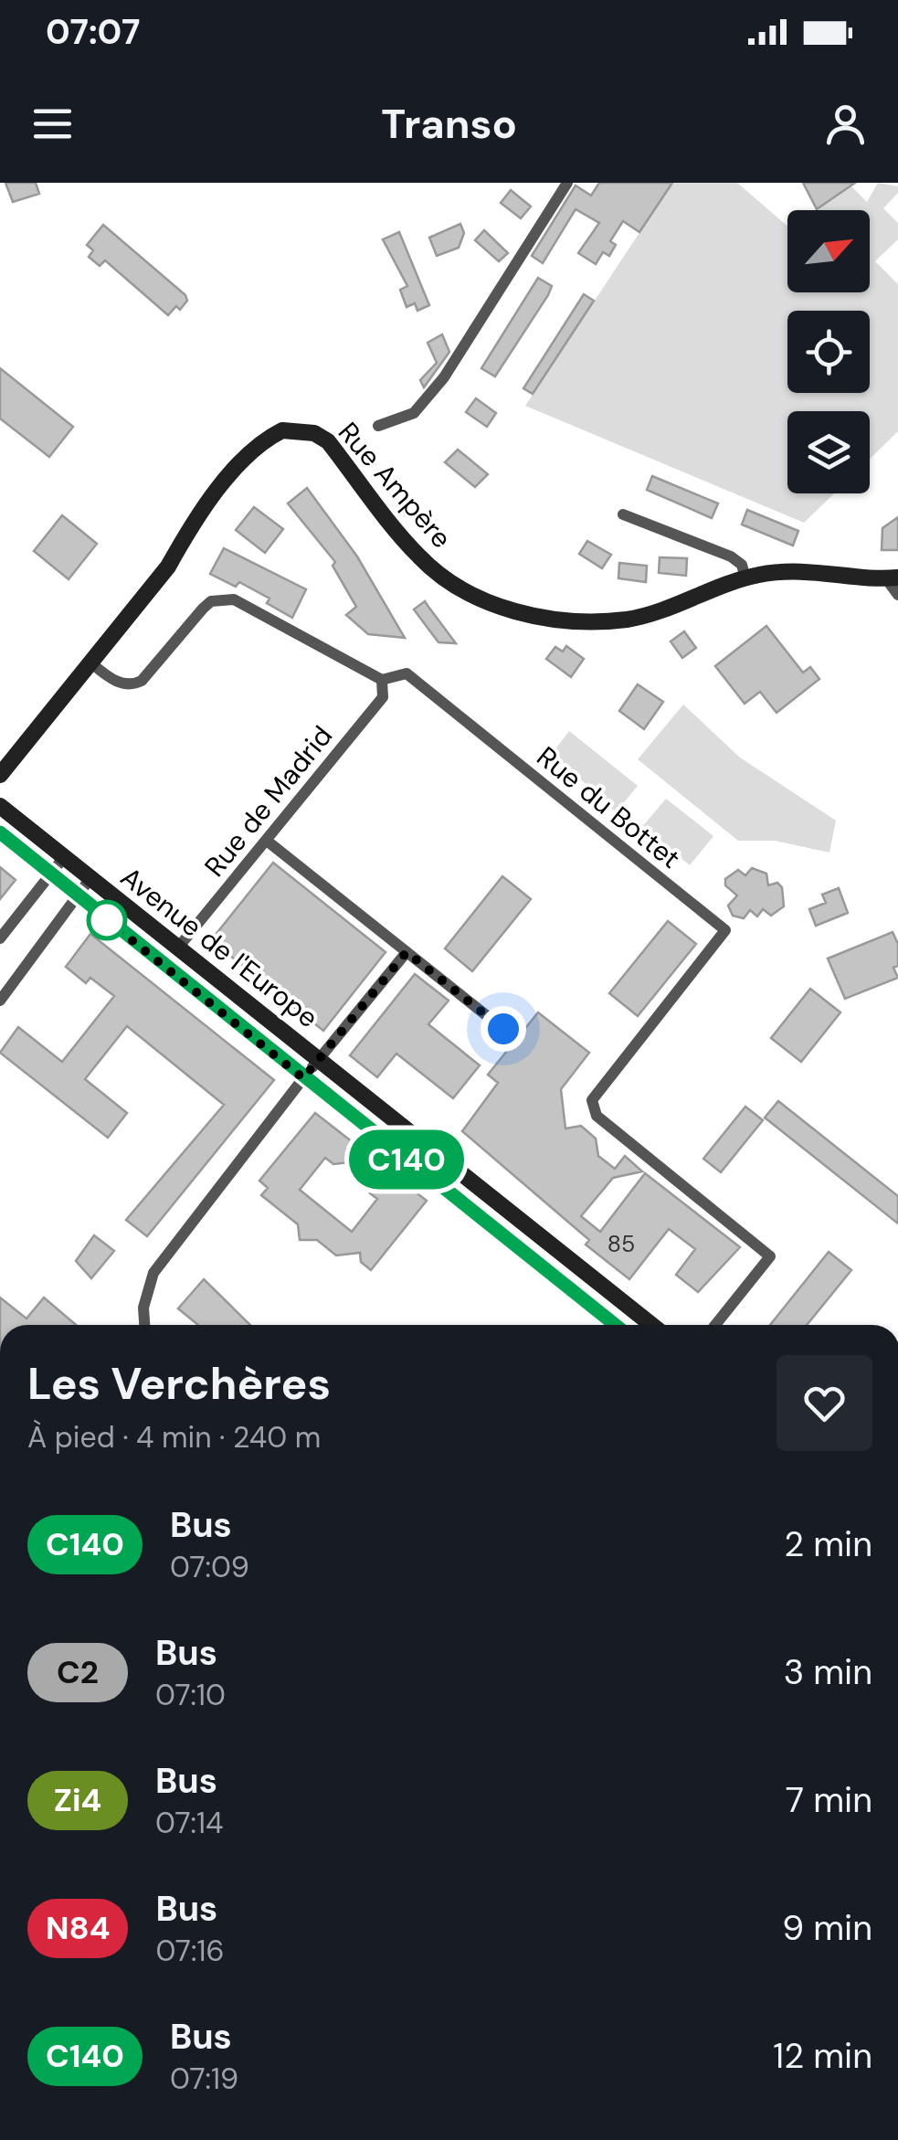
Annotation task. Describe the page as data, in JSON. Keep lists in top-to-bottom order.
{
  "streets": {
    "street": [
      "Rue Ampère",
      "Rue de Madrid",
      "Rue du Bottet",
      "Avenue de l'Europe"
    ]
  },
  "crossings": [
    ["Rue Ampère", "Rue du Bottet"],
    ["Rue de Madrid", "Rue du Bottet"],
    ["Rue de Madrid", "Avenue de l'Europe"]
  ],
  "lines": ["bus line C140"],
  "house_numbers": ["85"],
  "north": "top right",
  "page": {
    "status": "07:07",
    "header": "Transo",
    "on_map": "C140",
    "heading": ["Les Verchères", "À pied · 4 min · 240 m"],
    "list": [
      {
        "mark": "C140",
        "name": "Bus",
        "note": "07:09",
        "value": "2 min"
      },
      {
        "mark": "C2",
        "name": "Bus",
        "note": "07:10",
        "value": "3 min"
      },
      {
        "mark": "Zi4",
        "name": "Bus",
        "note": "07:14",
        "value": "7 min"
      },
      {
        "mark": "N84",
        "name": "Bus",
        "note": "07:16",
        "value": "9 min"
      },
      {
        "mark": "C140",
        "name": "Bus",
        "note": "07:19",
        "value": "12 min"
      }
    ]
  }
}
